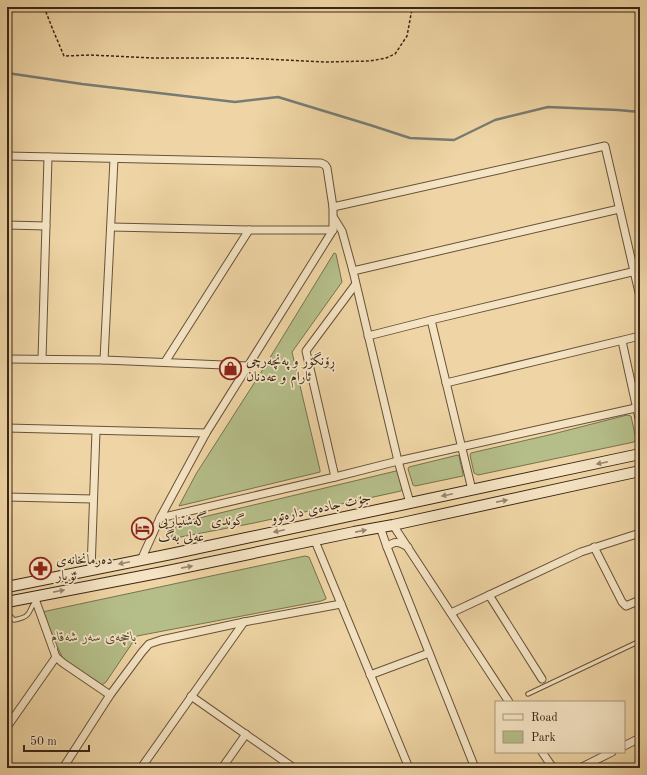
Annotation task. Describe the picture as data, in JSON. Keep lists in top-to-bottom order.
{
  "streets": {
    "main road": ["جۆت جادەی دارەتوو"]
  },
  "parks": ["باخچەی سەر شەقام"],
  "places": {
    "shop": ["ڕۆنگۆڕ و پەنچەرچی ئارام و عەدنان"],
    "hotel": ["گوندی گەشتیاریی عەلی بەگ"],
    "pharmacy": ["دەرمانخانەی ئۆیار"]
  },
  "legend": ["Road", "Park"],
  "scale_bar": "50 m"
}
